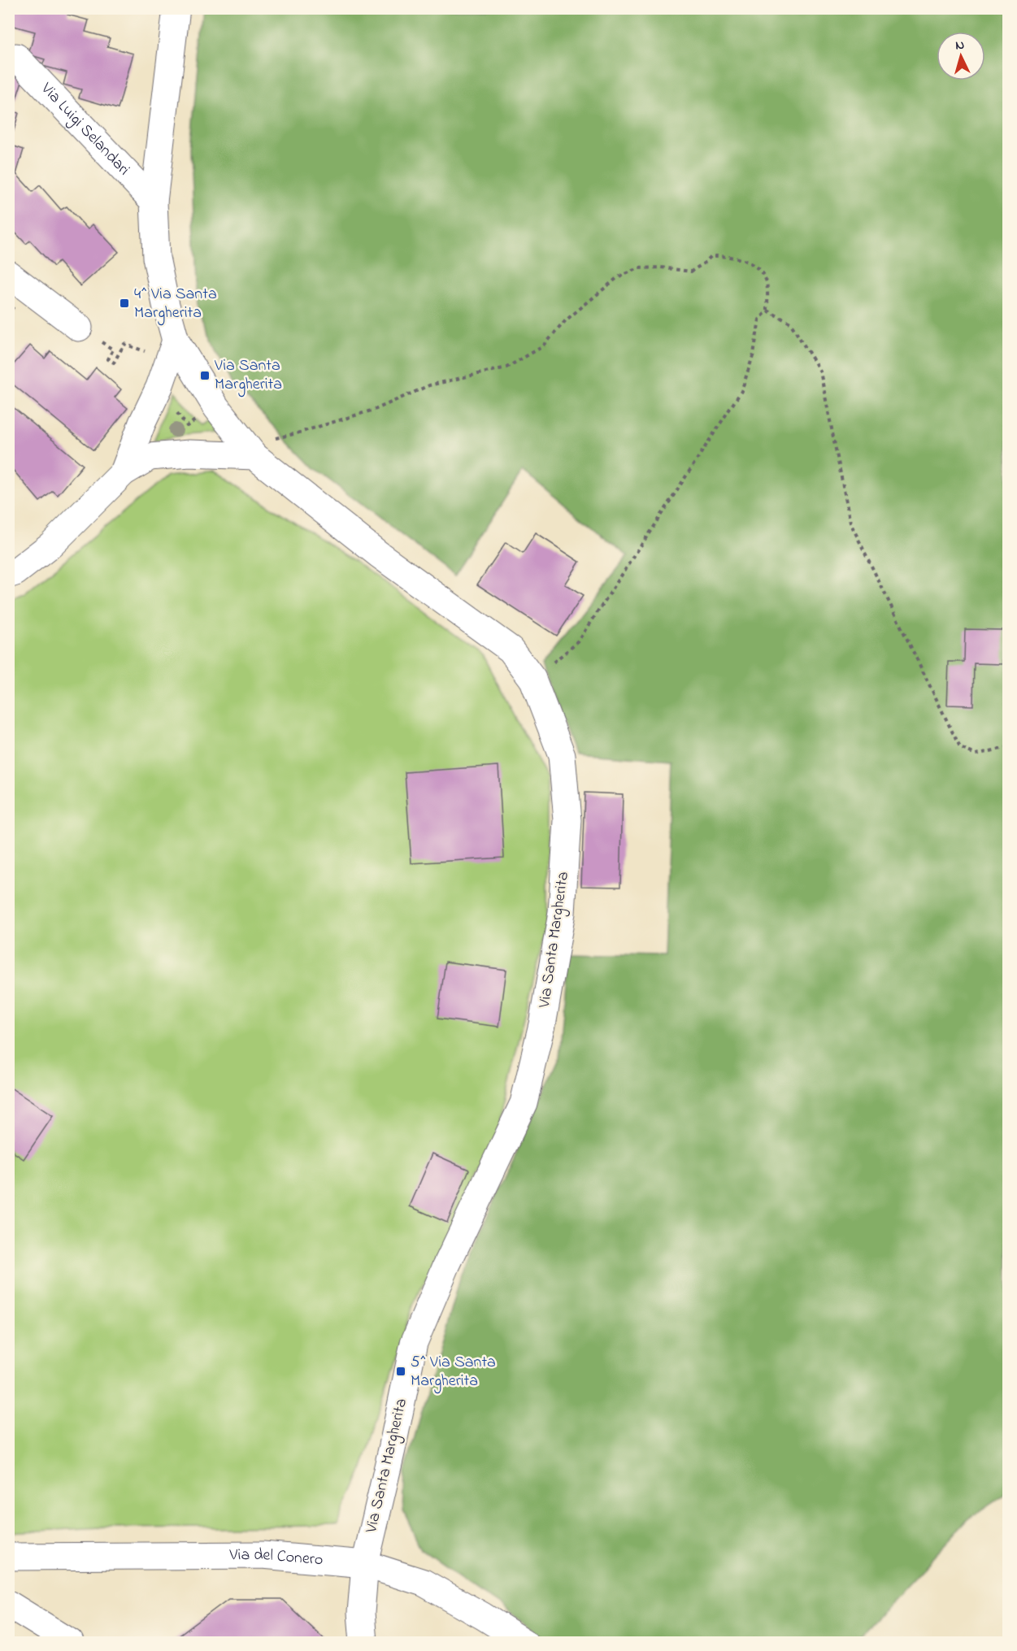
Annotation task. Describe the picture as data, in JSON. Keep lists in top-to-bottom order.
{
  "streets": {
    "street": ["Via Luigi Selandari", "Via Santa Margherita", "Via del Conero"]
  },
  "crossings": [
    ["Via Santa Margherita", "Via del Conero"]
  ],
  "places": {
    "transit": ["4^ Via Santa Margherita", "Via Santa Margherita", "5^ Via Santa Margherita"]
  },
  "north": "top"
}
